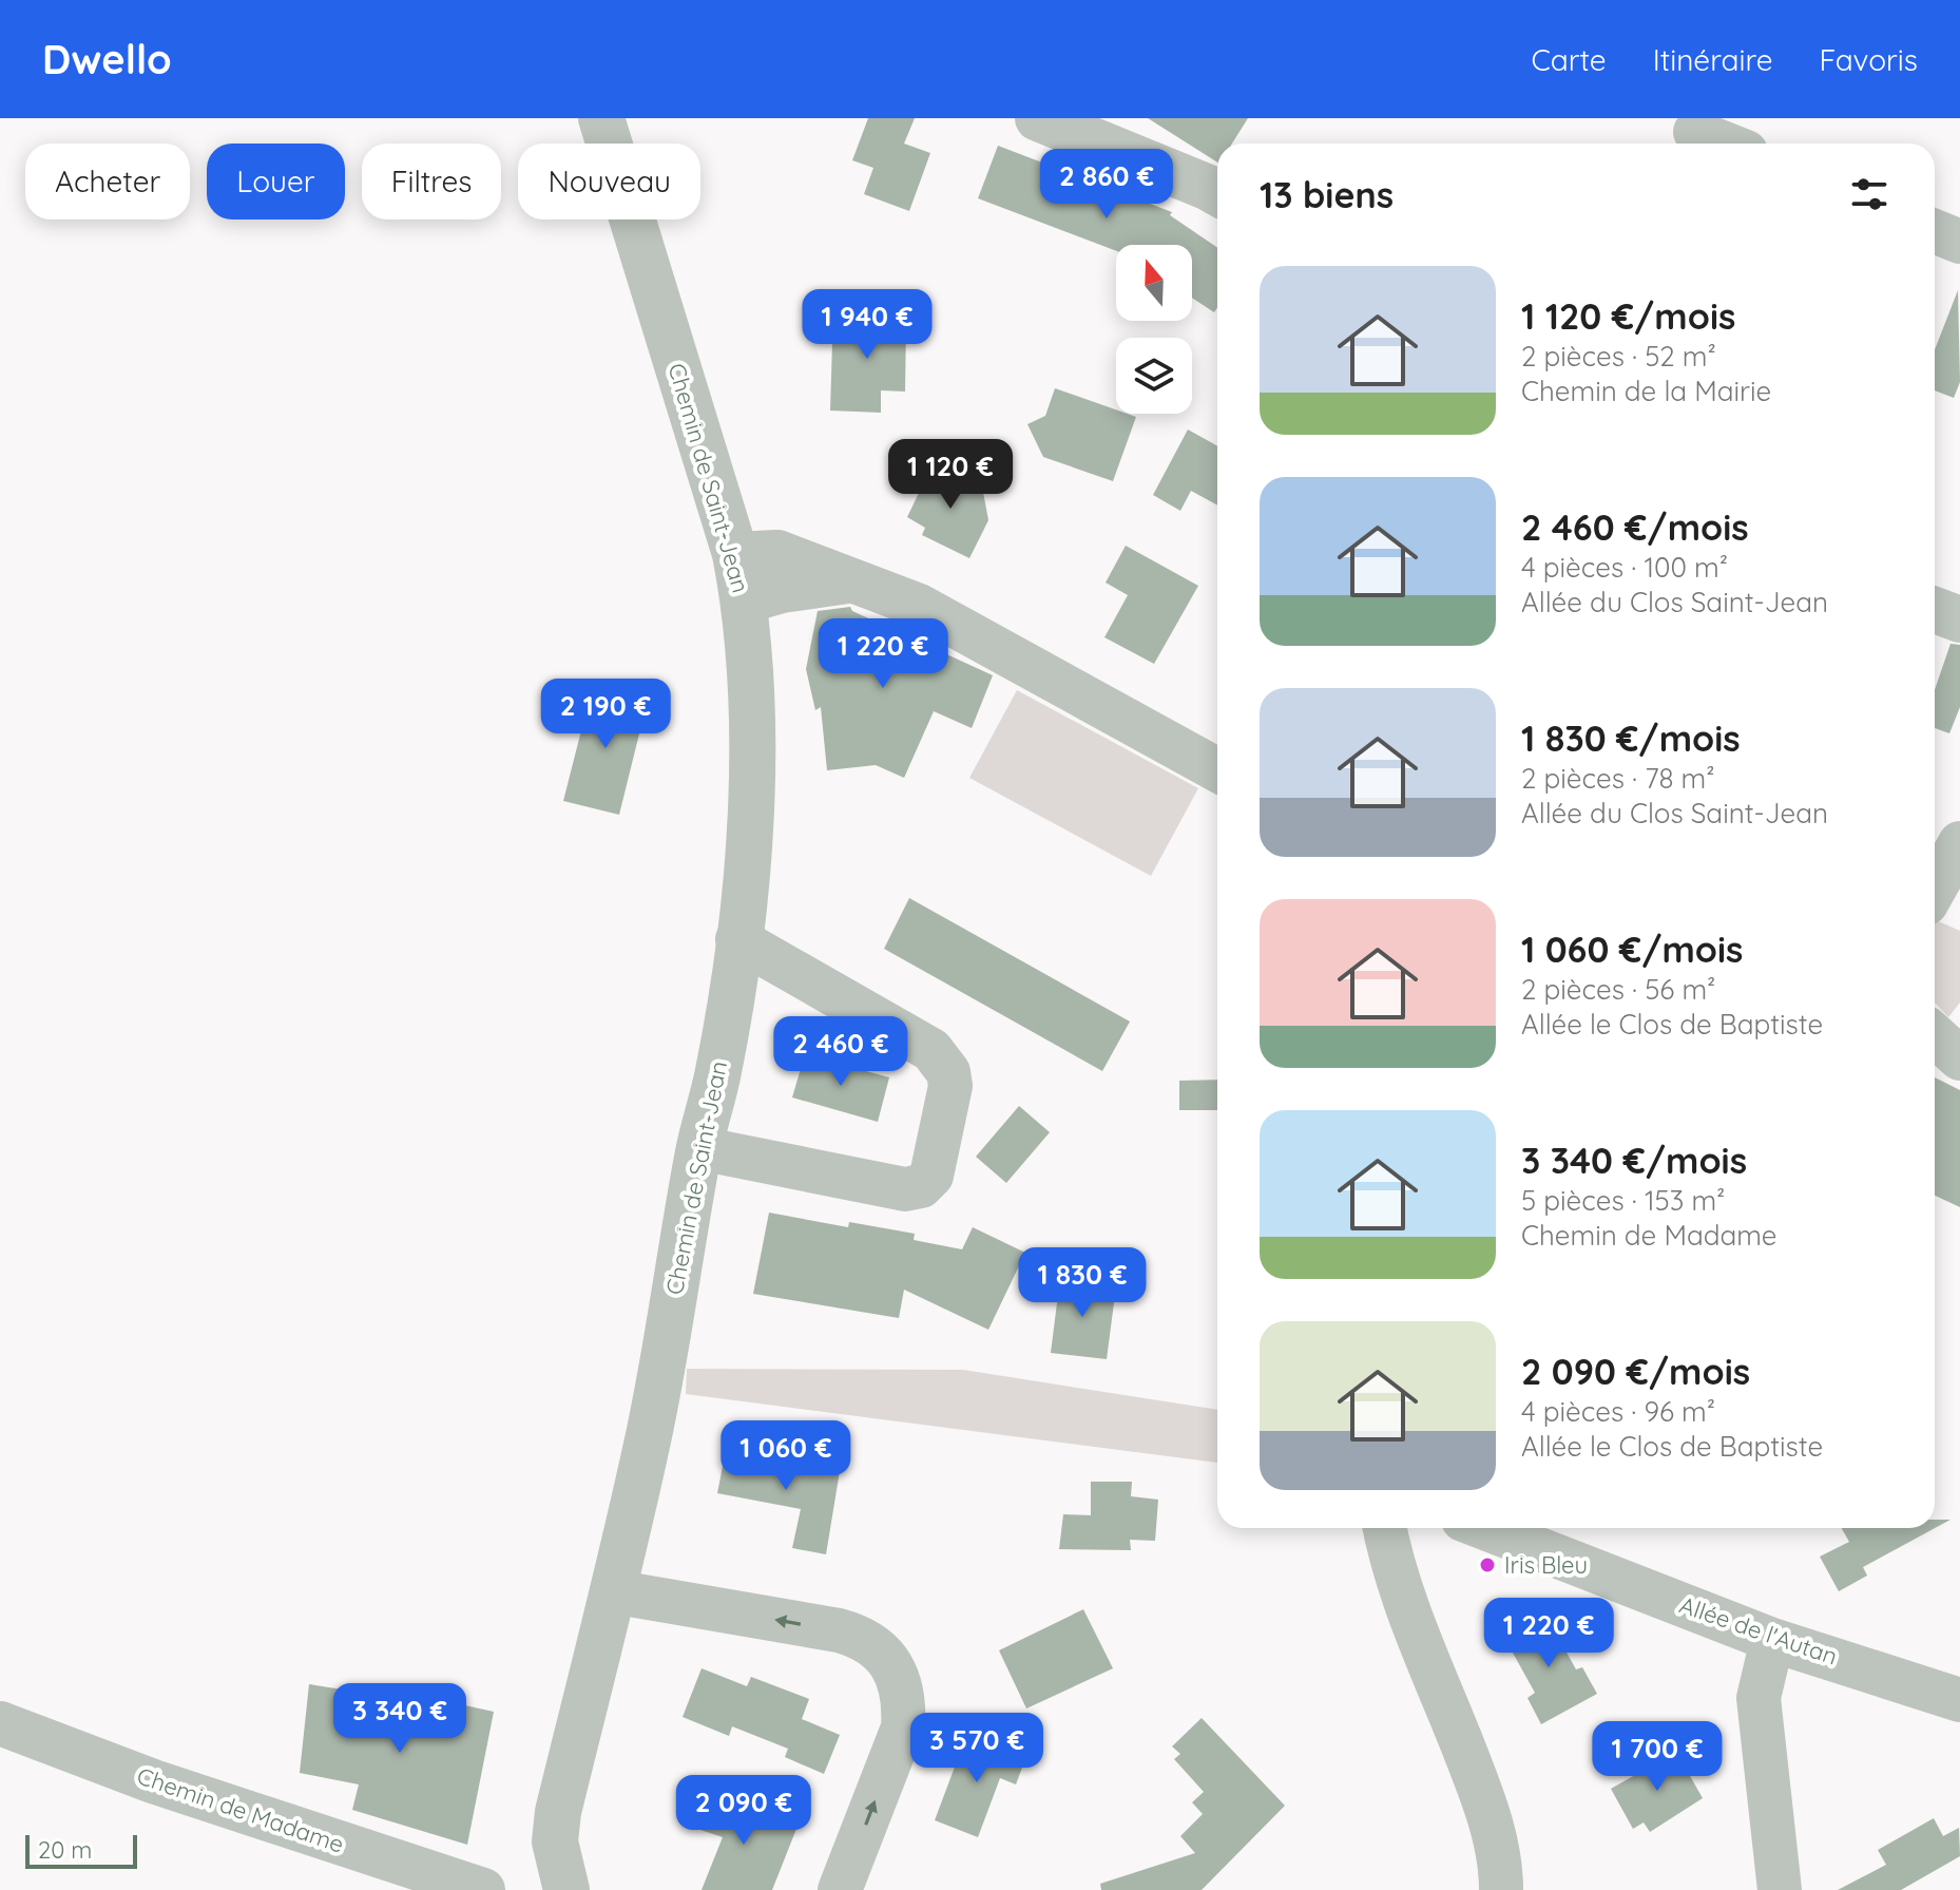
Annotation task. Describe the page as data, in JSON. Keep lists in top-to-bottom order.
{
  "streets": {
    "street": ["Chemin de Saint-Jean", "Allée de l'Autan", "Chemin de Madame"]
  },
  "places": ["Iris Bleu"],
  "scale_bar": "20 m",
  "north": "top",
  "page": {
    "header": "Dwello",
    "nav": ["Carte", "Itinéraire", "Favoris"],
    "chip": [
      "Acheter",
      "Louer",
      "Filtres",
      "Nouveau"
    ],
    "heading": "13 biens",
    "price": [
      "2 860 €",
      "1 940 €",
      "1 120 €",
      "1 220 €",
      "2 190 €",
      "2 460 €",
      "1 830 €",
      "1 060 €",
      "1 220 €",
      "3 340 €",
      "3 570 €",
      "1 700 €",
      "2 090 €"
    ],
    "list": [
      {
        "name": "1 120 €/mois",
        "note": "2 pièces · 52 m² · Chemin de la Mairie"
      },
      {
        "name": "2 460 €/mois",
        "note": "4 pièces · 100 m² · Allée du Clos Saint-Jean"
      },
      {
        "name": "1 830 €/mois",
        "note": "2 pièces · 78 m² · Allée du Clos Saint-Jean"
      },
      {
        "name": "1 060 €/mois",
        "note": "2 pièces · 56 m² · Allée le Clos de Baptiste"
      },
      {
        "name": "3 340 €/mois",
        "note": "5 pièces · 153 m² · Chemin de Madame"
      },
      {
        "name": "2 090 €/mois",
        "note": "4 pièces · 96 m² · Allée le Clos de Baptiste"
      }
    ],
    "scale": "20 m"
  }
}
